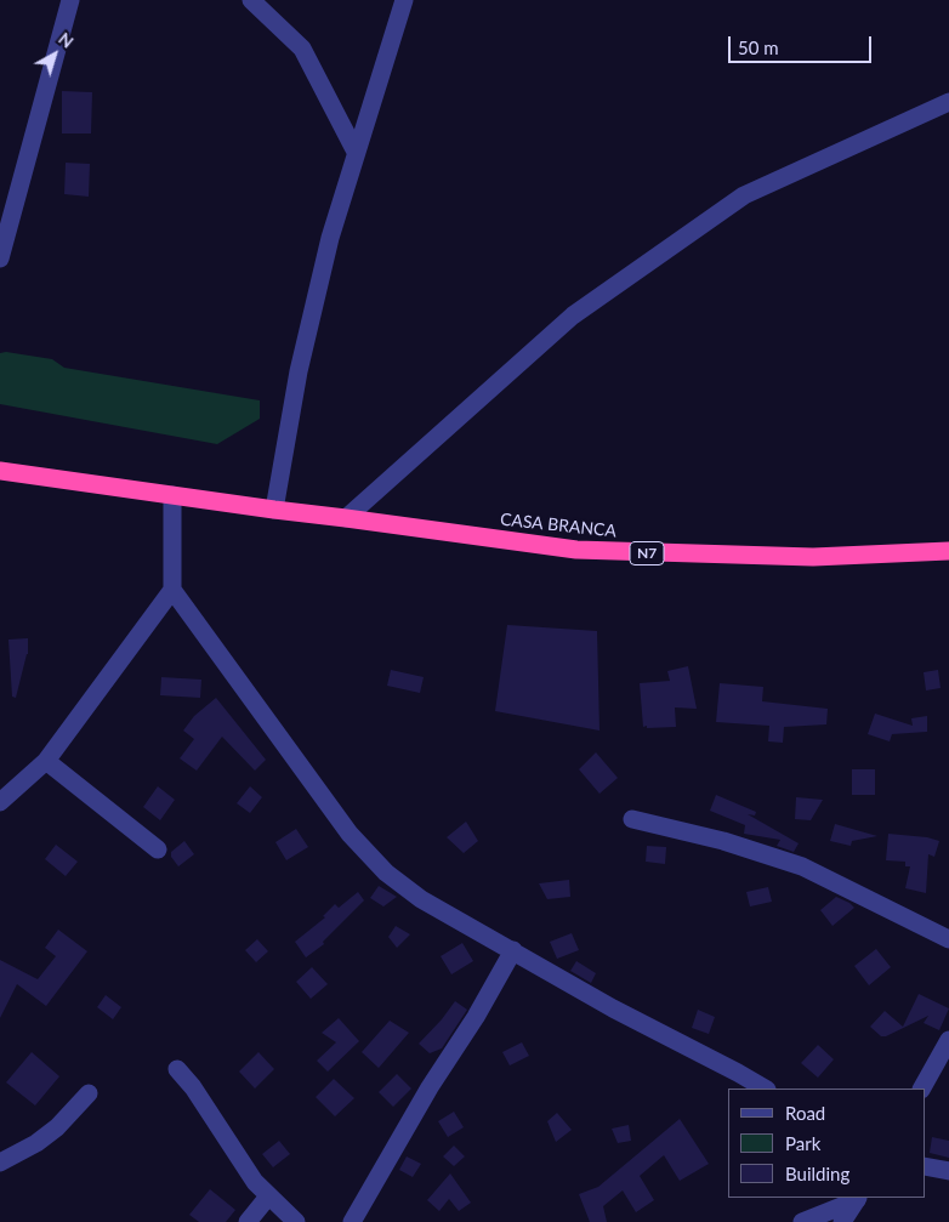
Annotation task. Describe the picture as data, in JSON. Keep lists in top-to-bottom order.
{
  "streets": {
    "highway": ["CASA BRANCA", "N7"]
  },
  "crossings": [
    ["CASA BRANCA", "N7"]
  ],
  "legend": ["Road", "Park", "Building"],
  "scale_bar": "50 m",
  "north": "top right"
}
